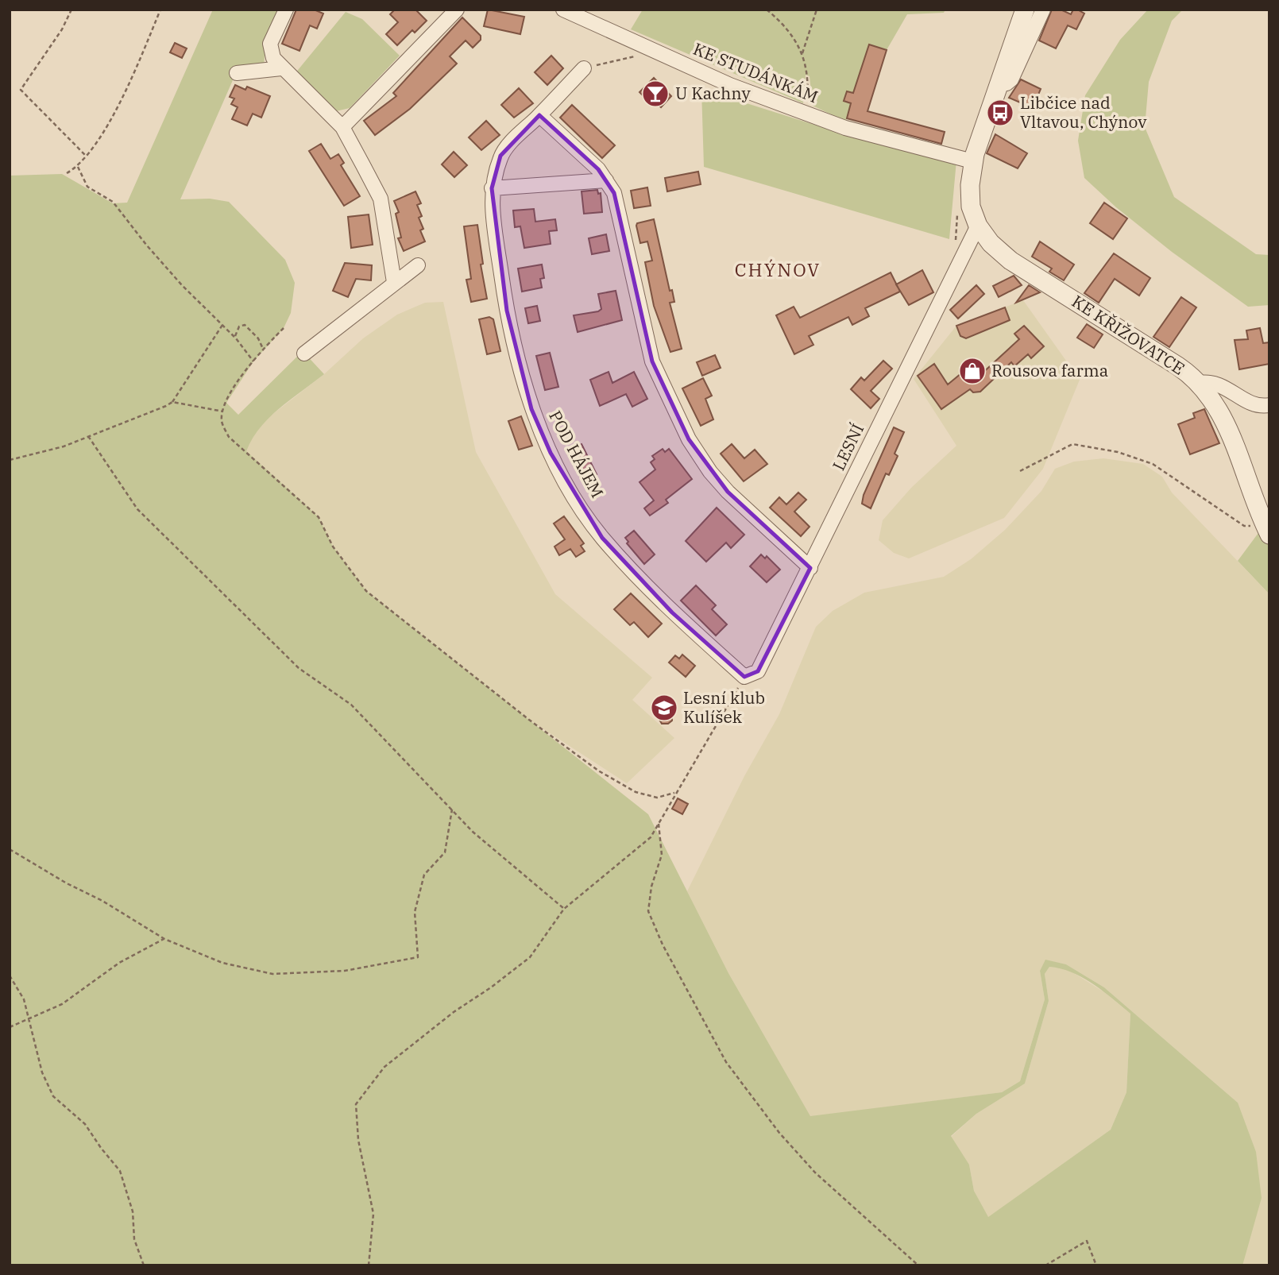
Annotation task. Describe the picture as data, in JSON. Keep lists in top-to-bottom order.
{
  "streets": {
    "street": [
      "KE STUDÁNKÁM",
      "KE KŘIŽOVATCE",
      "LESNÍ",
      "POD HÁJEM"
    ]
  },
  "crossings": [
    ["KE KŘIŽOVATCE", "LESNÍ"],
    ["LESNÍ", "POD HÁJEM"]
  ],
  "districts": ["CHÝNOV"],
  "places": {
    "bar": ["U Kachny"],
    "bus stop": ["Libčice nad Vltavou, Chýnov"],
    "shop": ["Rousova farma"],
    "school or university": ["Lesní klub Kulíšek"]
  }
}
